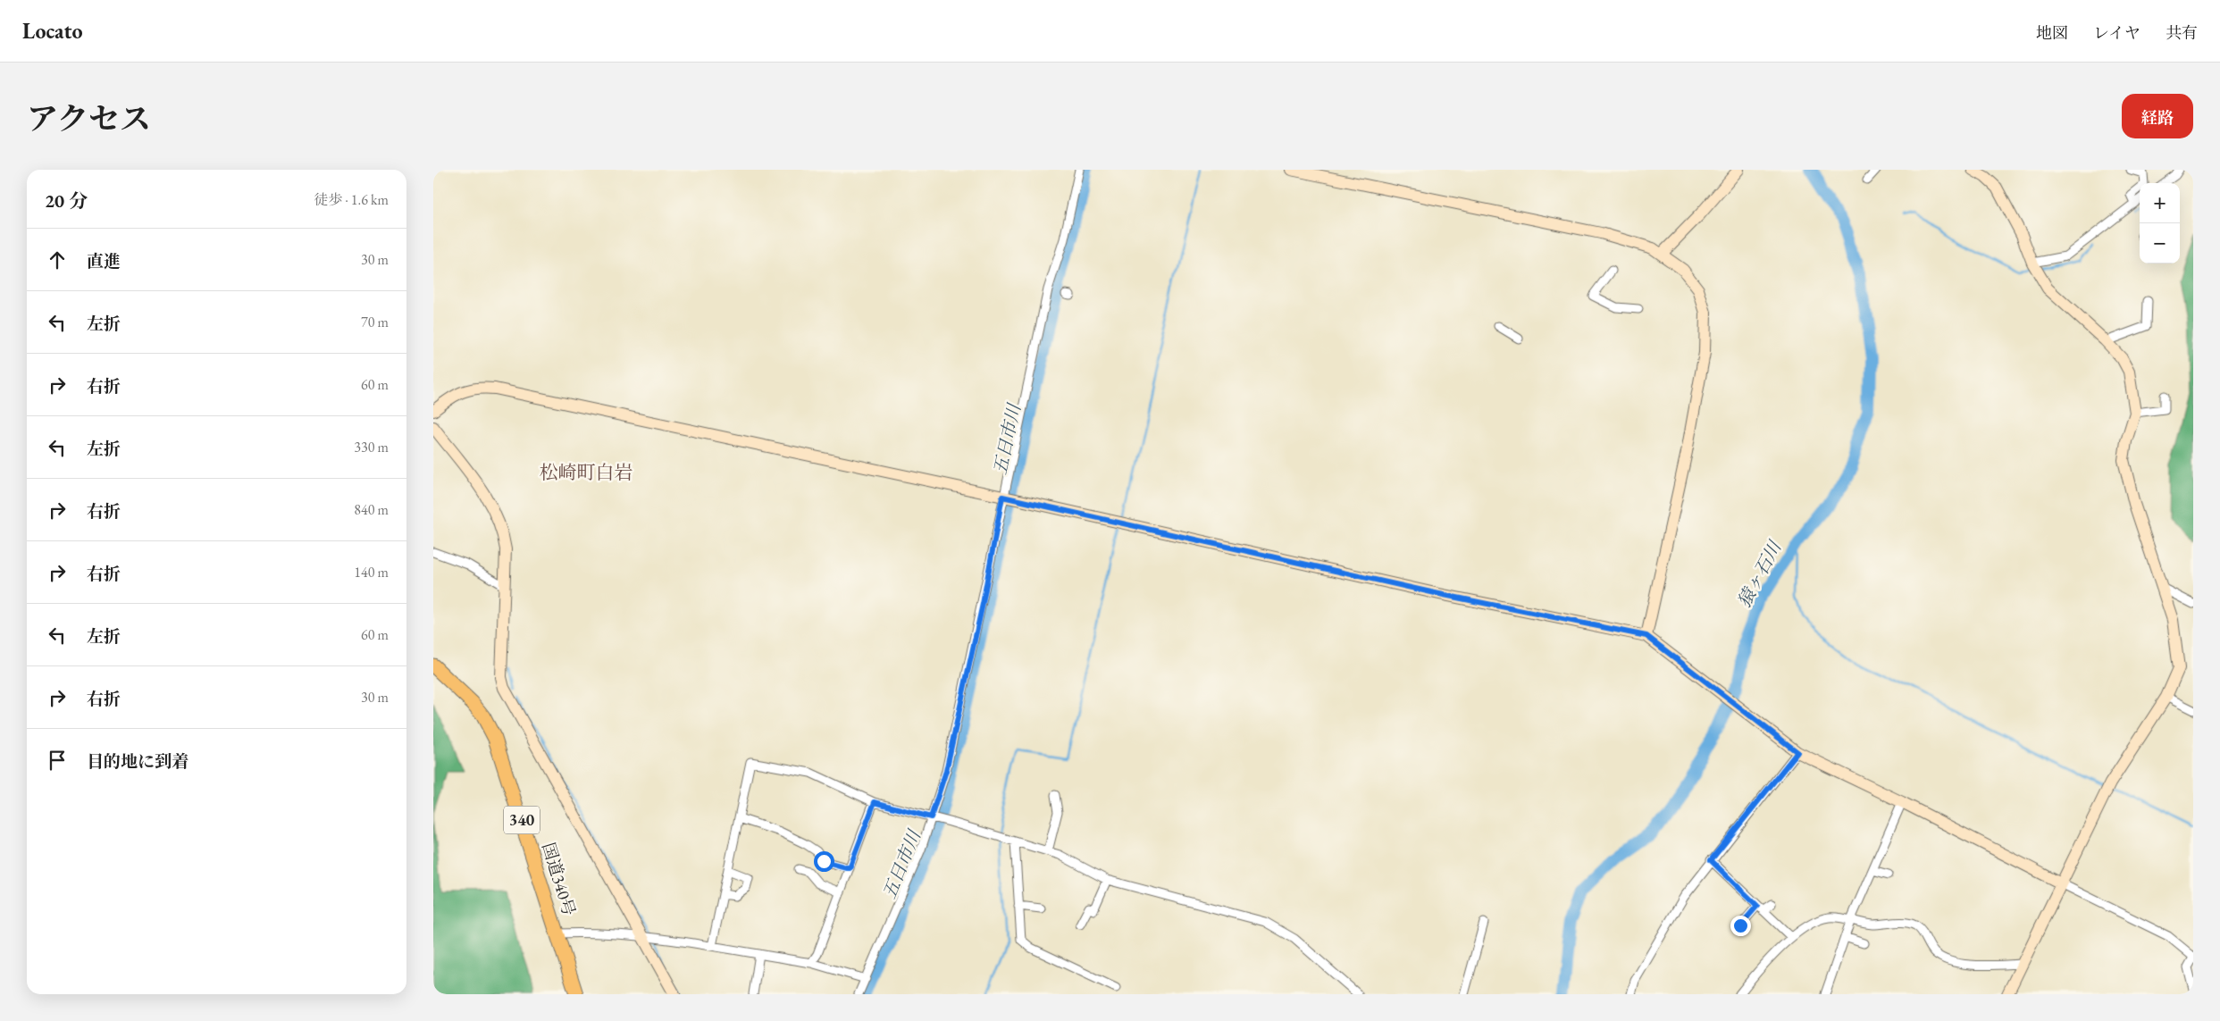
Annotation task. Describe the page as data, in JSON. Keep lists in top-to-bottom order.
{
  "streets": {
    "highway": ["340", "国道340号"]
  },
  "districts": ["松崎町白岩"],
  "water": ["五日市川", "猿ヶ石川"],
  "page": {
    "header": "Locato",
    "nav": ["地図", "レイヤ", "共有"],
    "title": "アクセス",
    "buttons": "経路",
    "heading": ["20 分", "徒歩 · 1.6 km"],
    "map_buttons": ["+", "−"],
    "list": [
      ["直進", "30 m"],
      ["左折", "70 m"],
      ["右折", "60 m"],
      ["左折", "330 m"],
      ["右折", "840 m"],
      ["右折", "140 m"],
      ["左折", "60 m"],
      ["右折", "30 m"],
      "目的地に到着"
    ]
  }
}
